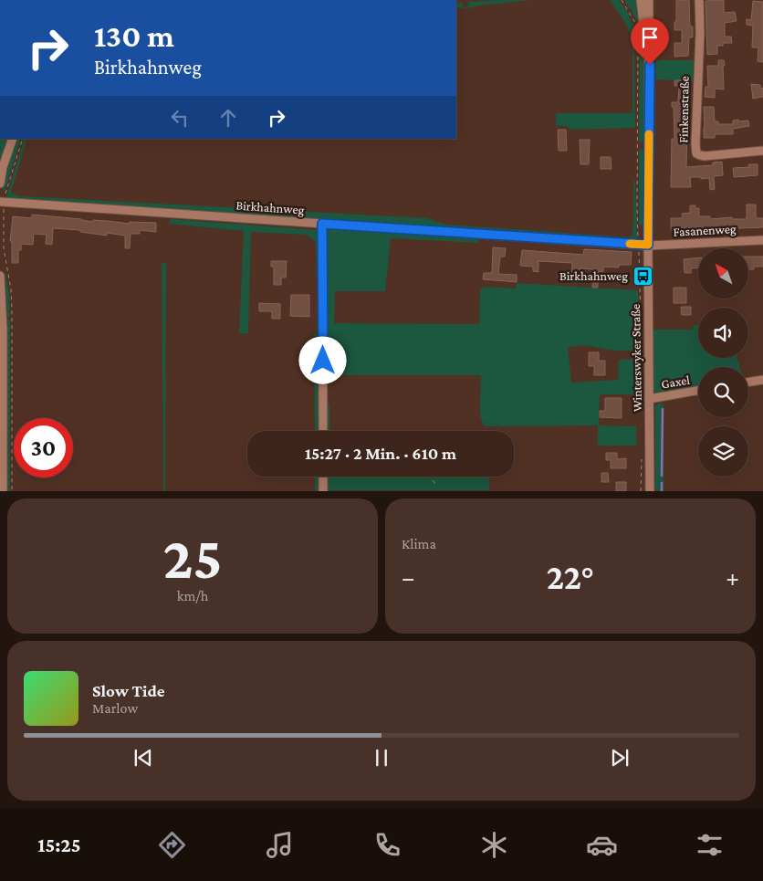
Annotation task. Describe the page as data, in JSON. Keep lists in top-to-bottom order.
{
  "streets": {
    "street": [
      "Finkenstraße",
      "Birkhahnweg",
      "Fasanenweg",
      "Winterswyker Straße",
      "Gaxel"
    ]
  },
  "crossings": [
    ["Birkhahnweg", "Fasanenweg"],
    ["Birkhahnweg", "Winterswyker Straße"],
    ["Fasanenweg", "Winterswyker Straße"],
    ["Winterswyker Straße", "Gaxel"]
  ],
  "places": {
    "bus stop": ["Birkhahnweg"]
  },
  "north": "top left",
  "page": {
    "turn": ["130 m", "Birkhahnweg"],
    "limit": "30",
    "trip": "15:27 · 2 Min. · 610 m",
    "tile": [
      ["25", "km/h"],
      "Klima"
    ],
    "heat": ["−", "22°", "+"],
    "song": ["Slow Tide", "Marlow"],
    "tabs": "15:25"
  }
}
